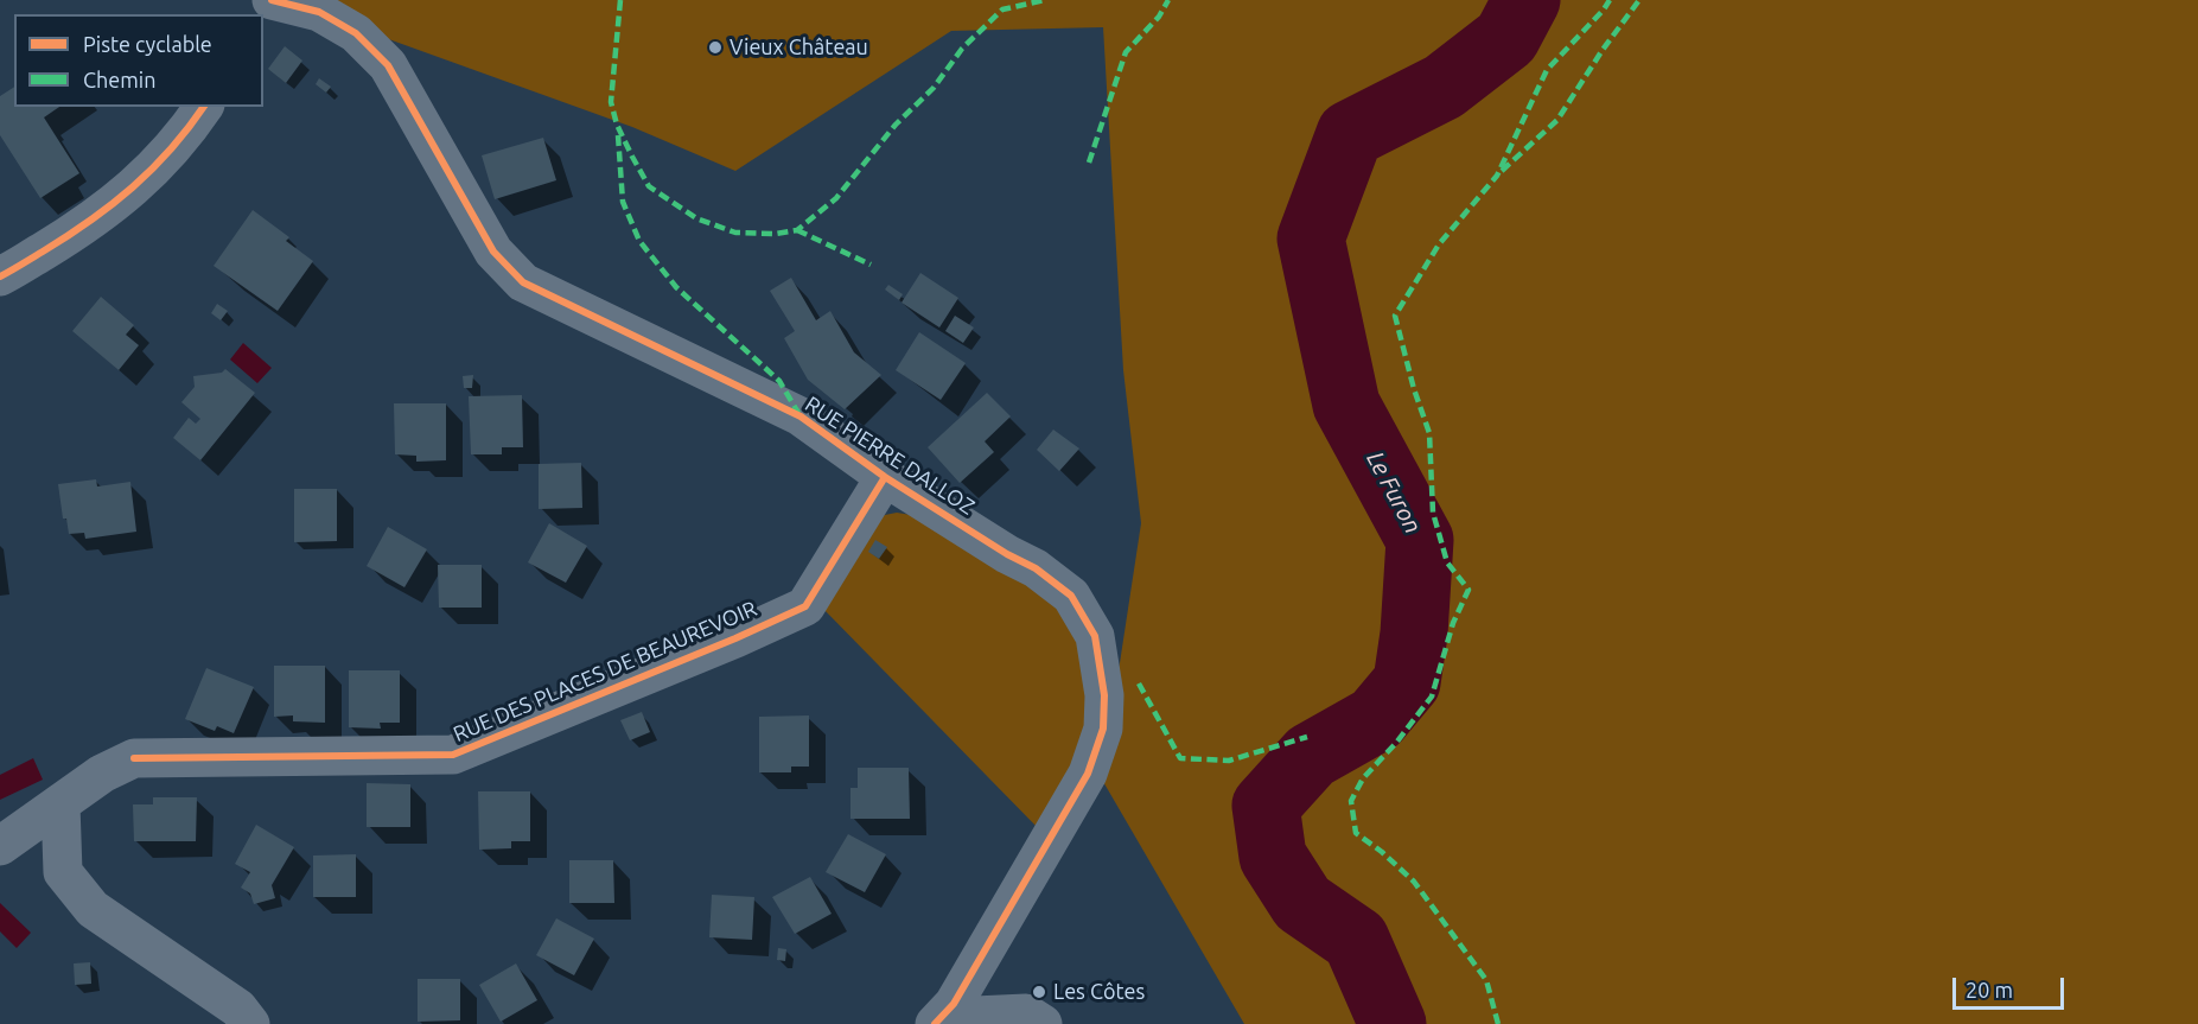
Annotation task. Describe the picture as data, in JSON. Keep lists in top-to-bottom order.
{
  "streets": {
    "street": ["RUE PIERRE DALLOZ", "RUE DES PLACES DE BEAUREVOIR"]
  },
  "crossings": [
    ["RUE PIERRE DALLOZ", "RUE DES PLACES DE BEAUREVOIR"]
  ],
  "water": ["Le Furon"],
  "places": ["Vieux Château", "Les Côtes"],
  "legend": ["Piste cyclable", "Chemin"],
  "scale_bar": "20 m"
}
